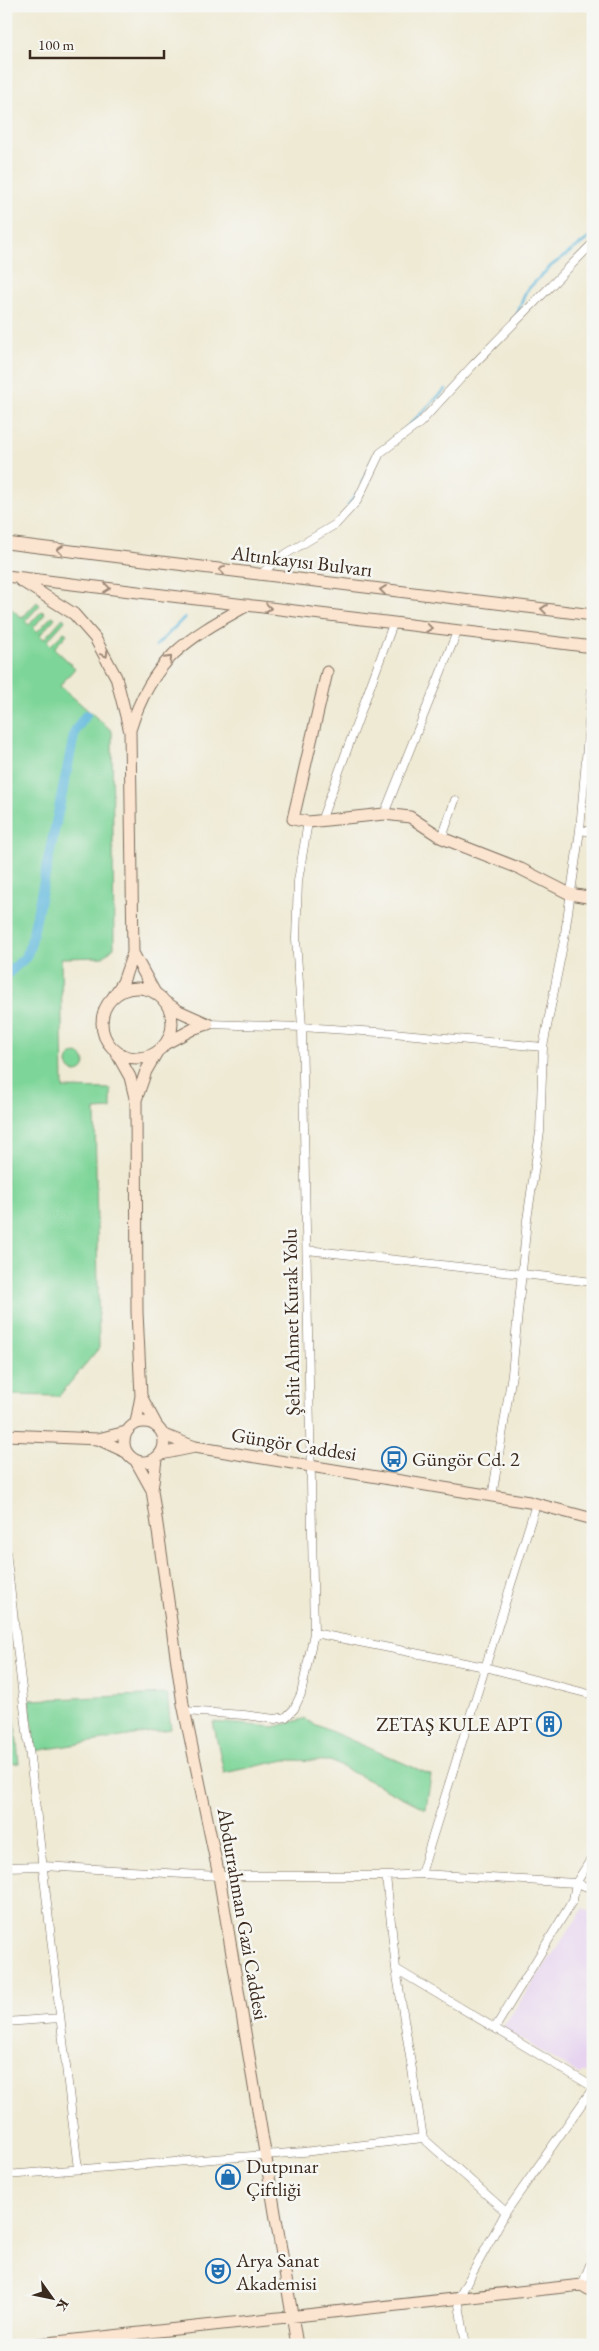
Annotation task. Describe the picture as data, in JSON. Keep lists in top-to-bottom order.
{
  "streets": {
    "street": [
      "Altınkayısı Bulvarı",
      "Şehit Ahmet Kurak Yolu",
      "Güngör Caddesi",
      "Abdurrahman Gazi Caddesi"
    ]
  },
  "crossings": [
    ["Şehit Ahmet Kurak Yolu", "Güngör Caddesi"],
    ["Şehit Ahmet Kurak Yolu", "Abdurrahman Gazi Caddesi"],
    ["Güngör Caddesi", "Abdurrahman Gazi Caddesi"]
  ],
  "places": {
    "bus stop": ["Güngör Cd. 2"],
    "building": ["ZETAŞ KULE APT"],
    "shop": ["Dutpınar Çiftliği"],
    "theatre": ["Arya Sanat Akademisi"]
  },
  "scale_bar": "100 m",
  "north": "bottom right"
}
